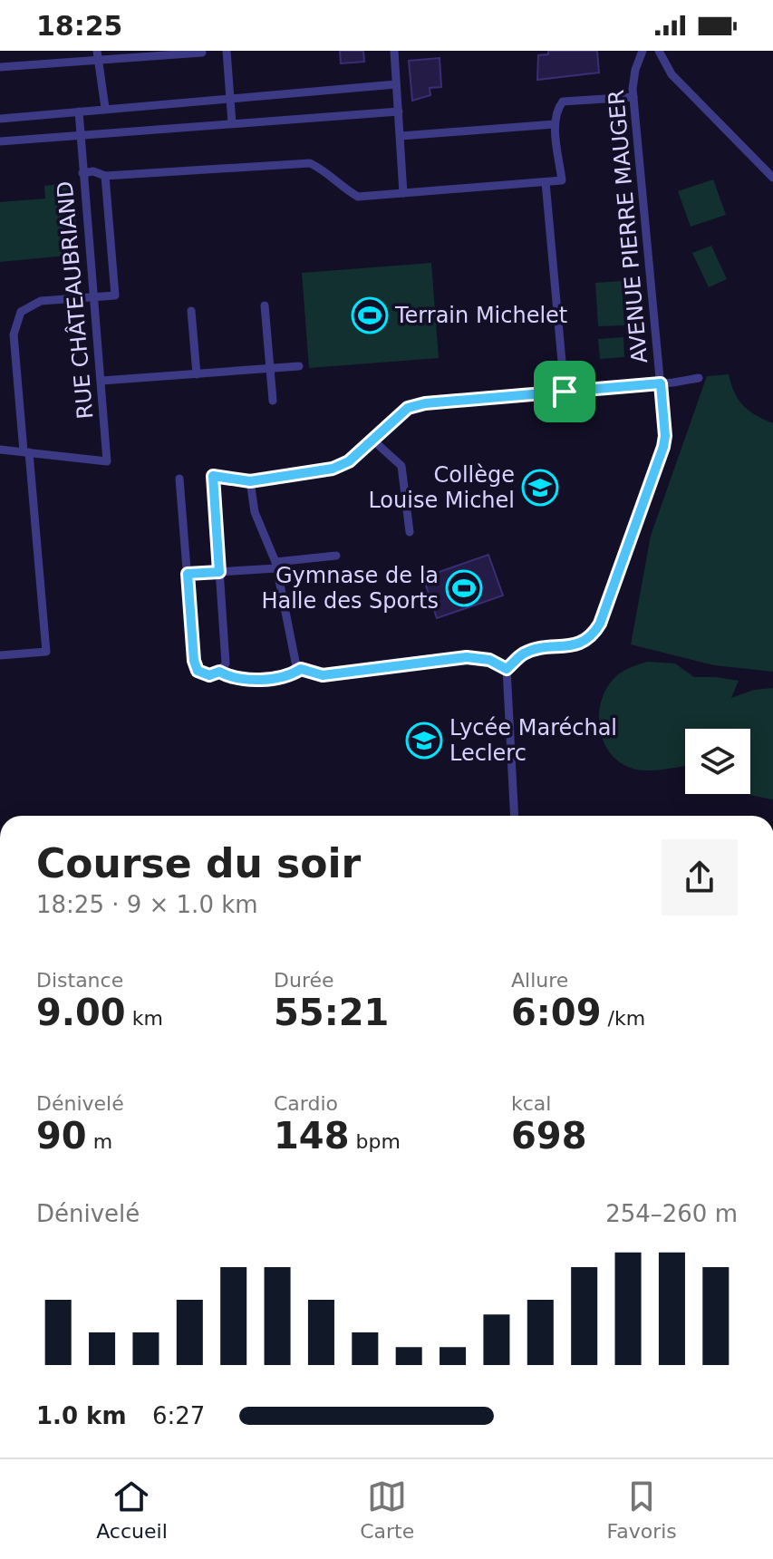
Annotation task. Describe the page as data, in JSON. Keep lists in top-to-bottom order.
{
  "streets": {
    "street": ["AVENUE PIERRE MAUGER", "RUE CHÂTEAUBRIAND"]
  },
  "places": {
    "sports": ["Terrain Michelet", "Gymnase de la Halle des Sports"],
    "school or university": ["Collège Louise Michel", "Lycée Maréchal Leclerc"]
  },
  "page": {
    "status": "18:25",
    "heading": ["Course du soir", "18:25 · 9 × 1.0 km"],
    "stats": [
      ["Distance", "9.00 km"],
      ["Durée", "55:21"],
      ["Allure", "6:09 /km"],
      ["Dénivelé", "90 m"],
      ["Cardio", "148 bpm"],
      ["kcal", "698"]
    ],
    "chart": ["Dénivelé", "254–260 m"],
    "list": [
      {
        "name": "1.0 km",
        "note": "6:27"
      }
    ],
    "tabs": ["Accueil", "Carte", "Favoris"]
  }
}
